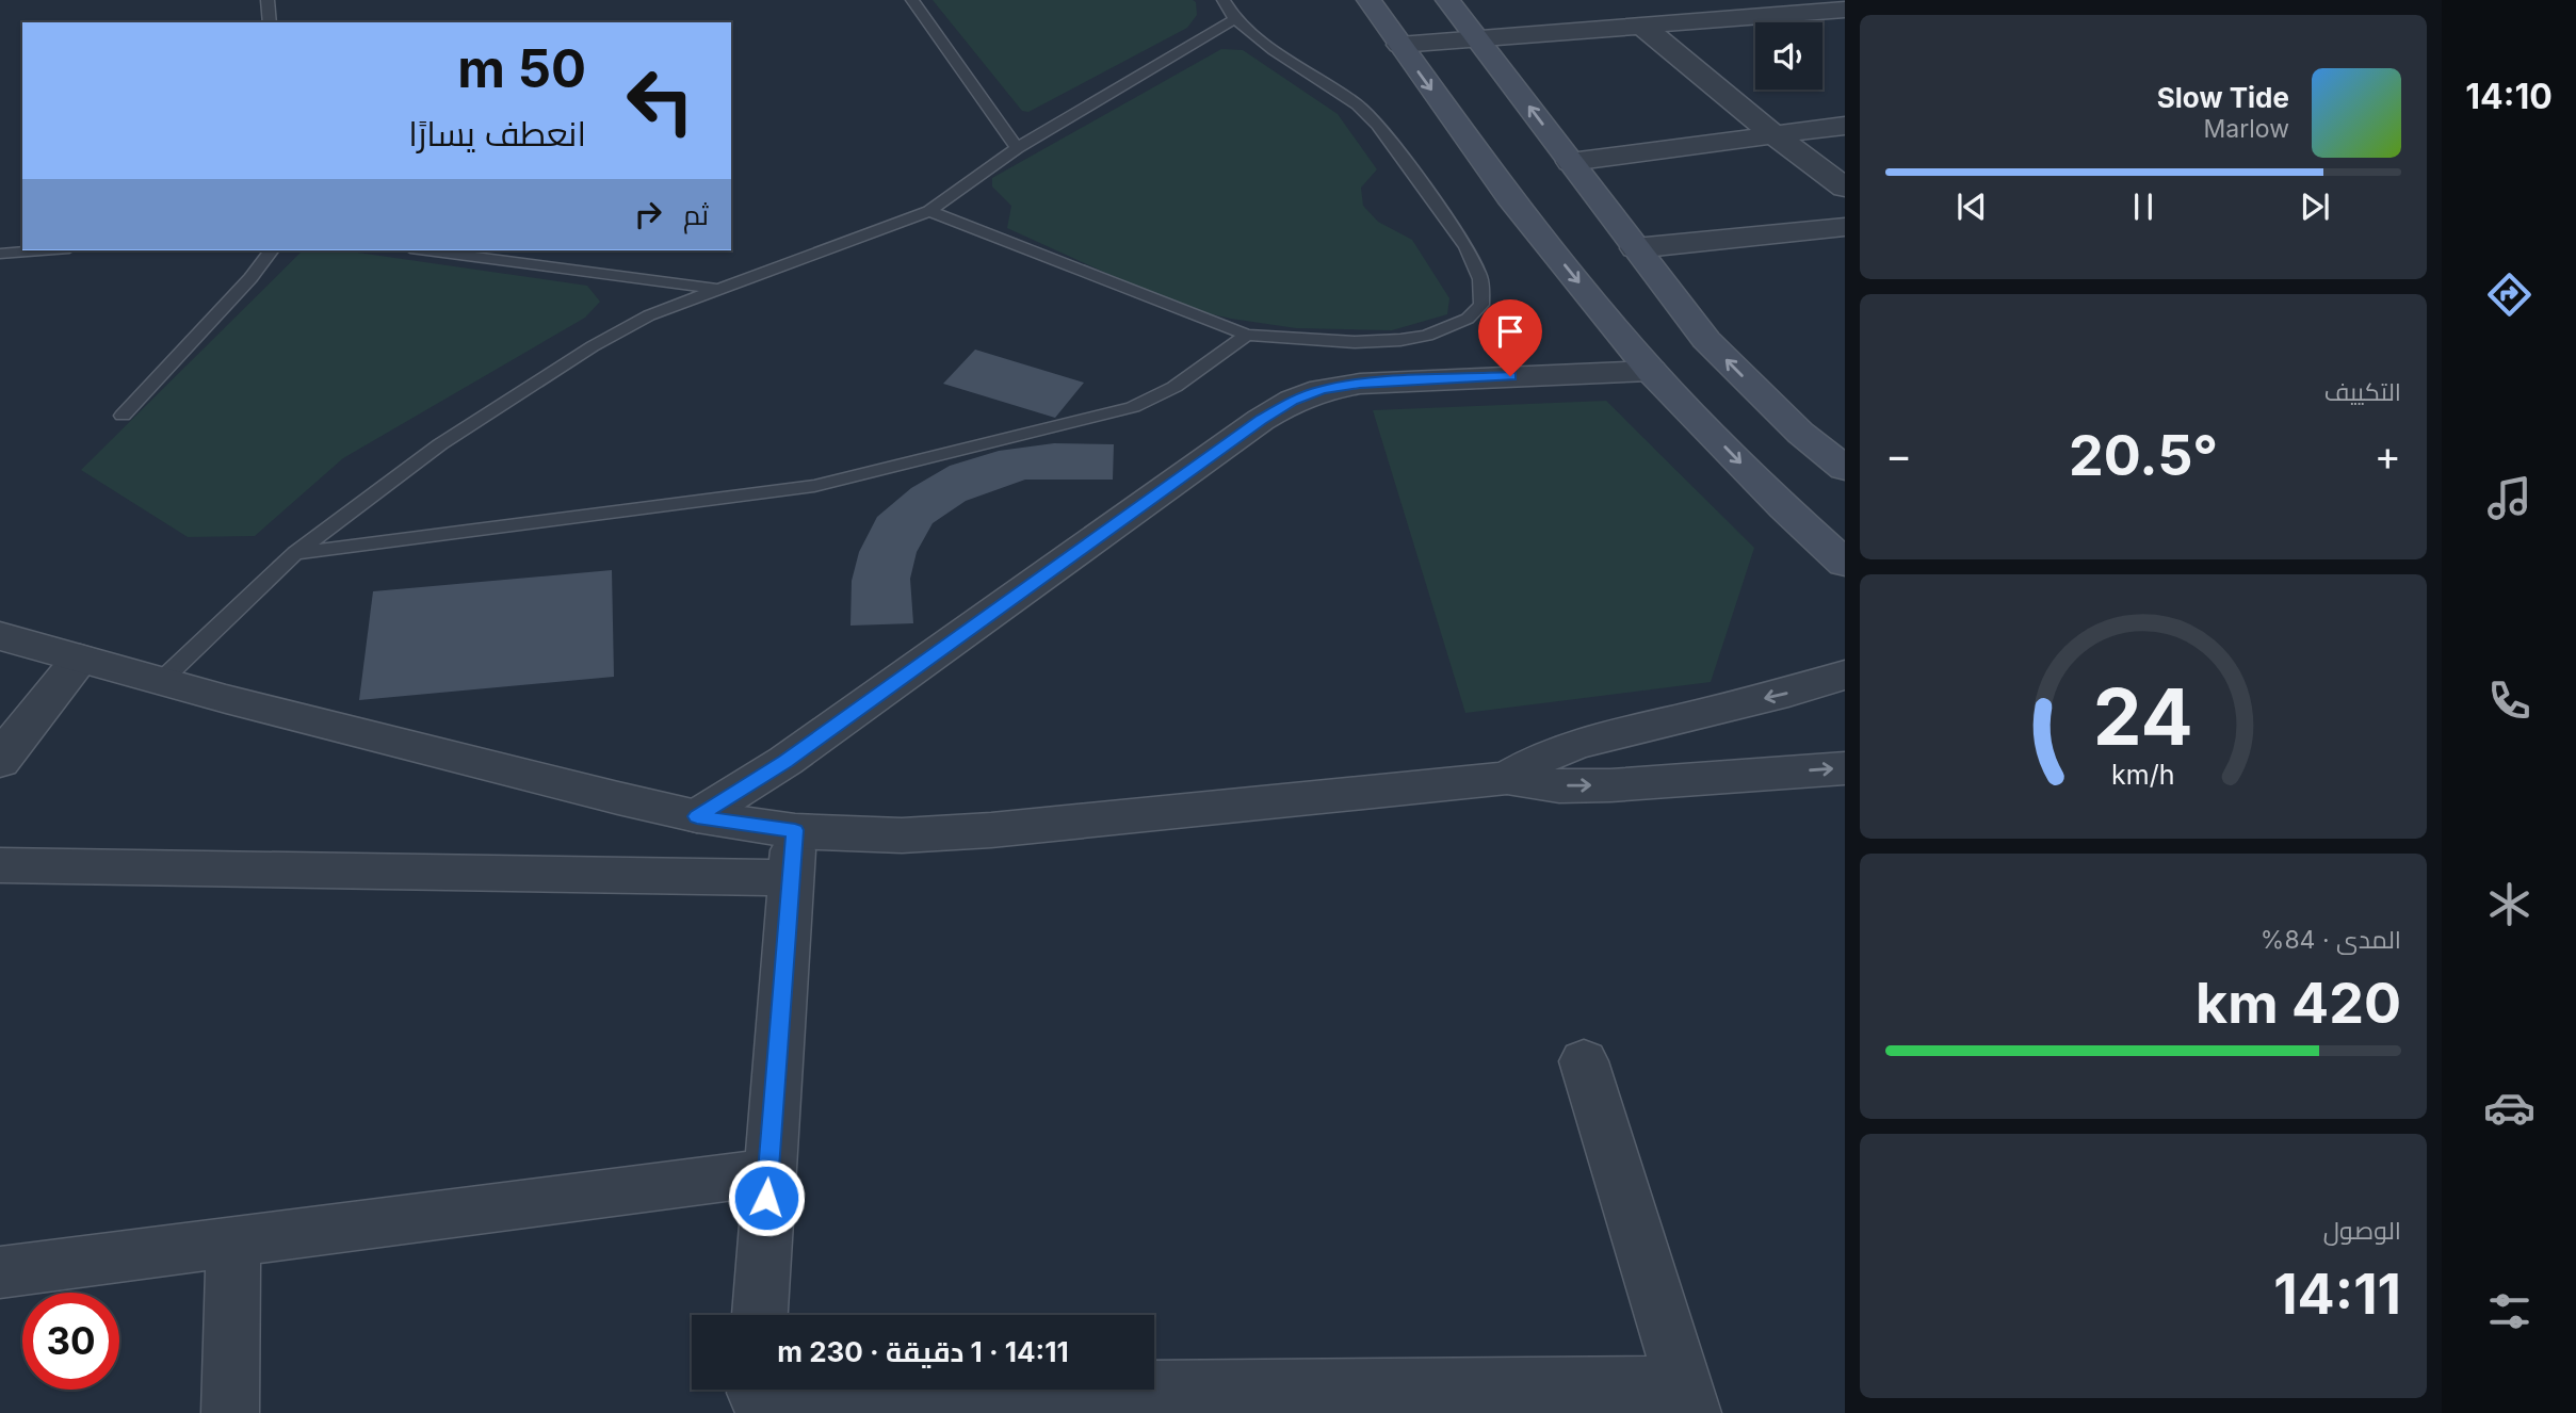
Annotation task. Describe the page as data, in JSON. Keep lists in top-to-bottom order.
{
  "page": {
    "tabs": "14:10",
    "turn": ["50 m", "انعطف يسارًا"],
    "song": ["Slow Tide", "Marlow"],
    "then": "ثم",
    "tile": [
      "التكييف",
      ["المدى · 84%", "420 km"],
      ["الوصول", "14:11"]
    ],
    "heat": ["−", "20.5°", "+"],
    "limit": "30",
    "trip": "14:11 · 1 دقيقة · 230 m",
    "gauge": ["24", "km/h"]
  }
}
